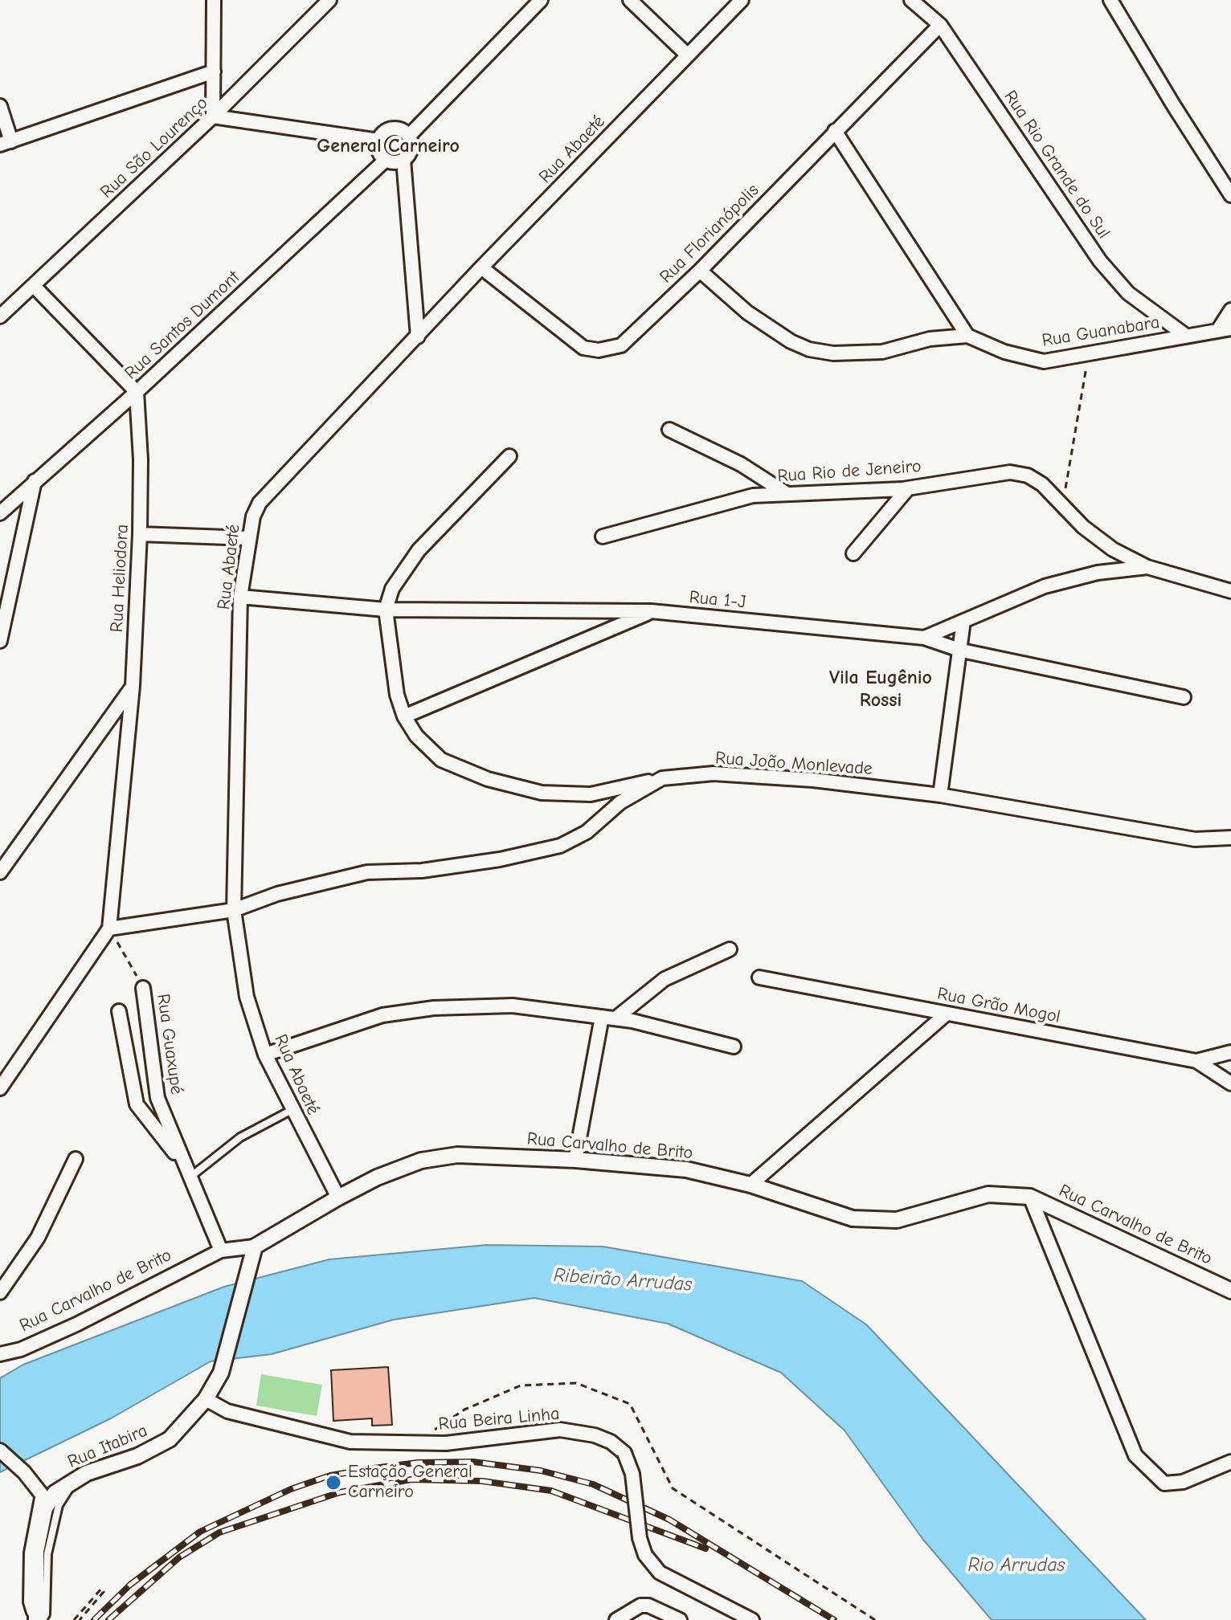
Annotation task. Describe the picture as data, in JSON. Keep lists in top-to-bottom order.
{
  "streets": {
    "street": [
      "Rua São Lourenço",
      "Rua Abaeté",
      "Rua Rio Grande do Sul",
      "Rua Florianópolis",
      "Rua Santos Dumont",
      "Rua Guanabara",
      "Rua Rio de Jeneiro",
      "Rua Heliodora",
      "Rua 1-J",
      "Rua João Monlevade",
      "Rua Grão Mogol",
      "Rua Guaxupé",
      "Rua Carvalho de Brito",
      "Rua Beira Linha",
      "Rua Itabira"
    ]
  },
  "crossings": [
    ["Rua Abaeté", "Rua Florianópolis"],
    ["Rua Abaeté", "Rua 1-J"],
    ["Rua Abaeté", "Rua João Monlevade"],
    ["Rua Abaeté", "Rua Carvalho de Brito"],
    ["Rua Rio Grande do Sul", "Rua Florianópolis"],
    ["Rua Rio Grande do Sul", "Rua Guanabara"],
    ["Rua Florianópolis", "Rua Guanabara"],
    ["Rua Santos Dumont", "Rua Heliodora"],
    ["Rua João Monlevade", "Rua Guaxupé"],
    ["Rua Guaxupé", "Rua Carvalho de Brito"],
    ["Rua Carvalho de Brito", "Rua Itabira"],
    ["Rua Beira Linha", "Rua Itabira"]
  ],
  "districts": ["General Carneiro", "Vila Eugênio Rossi"],
  "water": ["Ribeirão Arrudas", "Rio Arrudas"],
  "places": ["Estação General Carneiro"]
}
